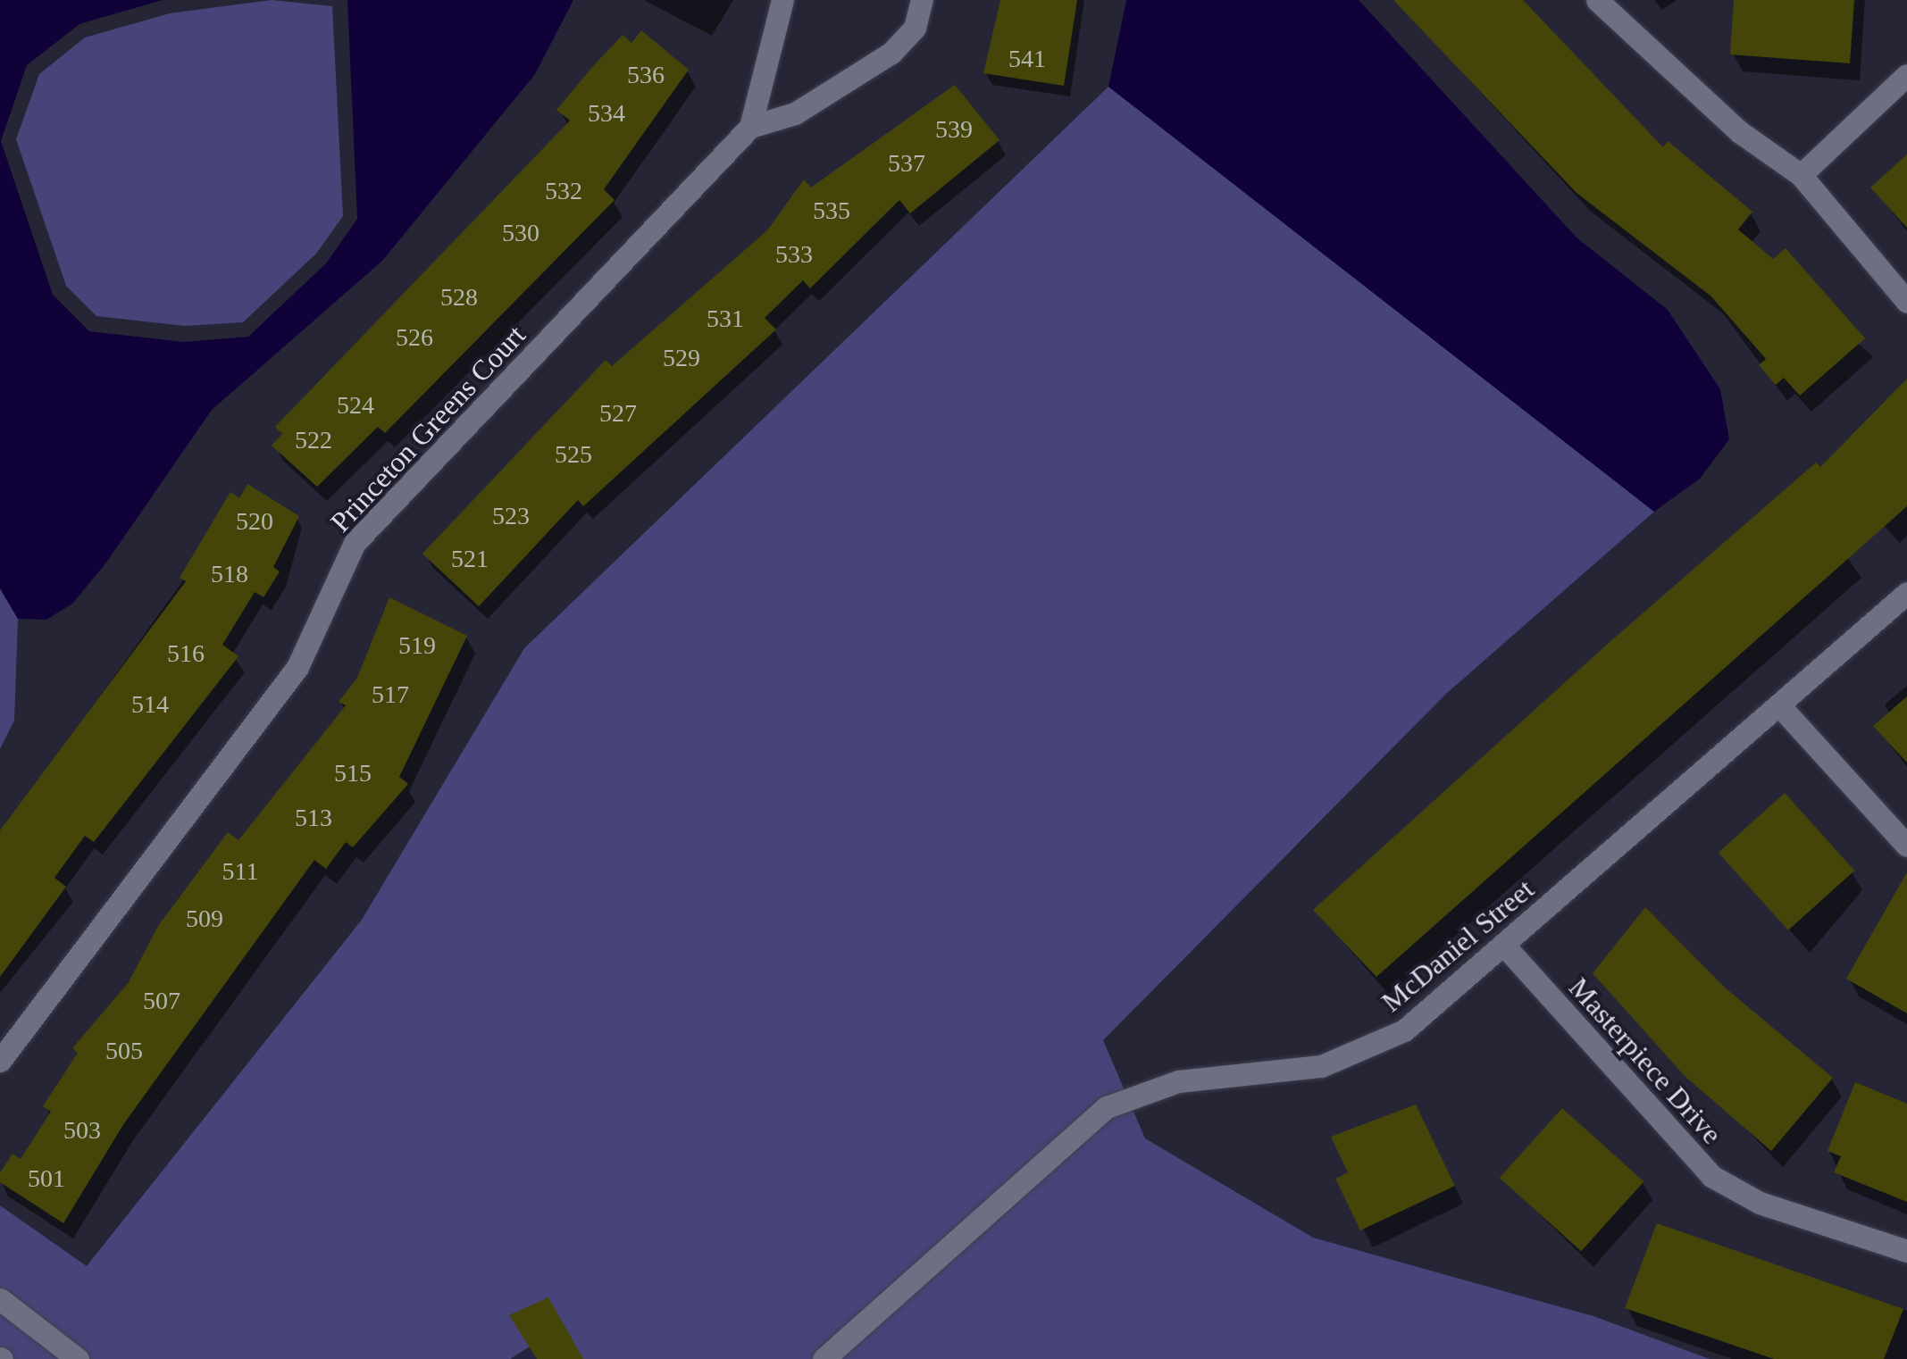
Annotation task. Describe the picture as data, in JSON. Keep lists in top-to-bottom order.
{
  "streets": {
    "street": ["Princeton Greens Court", "McDaniel Street", "Masterpiece Drive"]
  },
  "crossings": [
    ["McDaniel Street", "Masterpiece Drive"]
  ],
  "house_numbers": [
    "541",
    "536",
    "534",
    "539",
    "537",
    "532",
    "535",
    "530",
    "533",
    "528",
    "531",
    "526",
    "529",
    "524",
    "527",
    "522",
    "525",
    "523",
    "520",
    "521",
    "518",
    "519",
    "516",
    "517",
    "514",
    "515",
    "513",
    "511",
    "509",
    "507",
    "505",
    "503",
    "501"
  ]
}
